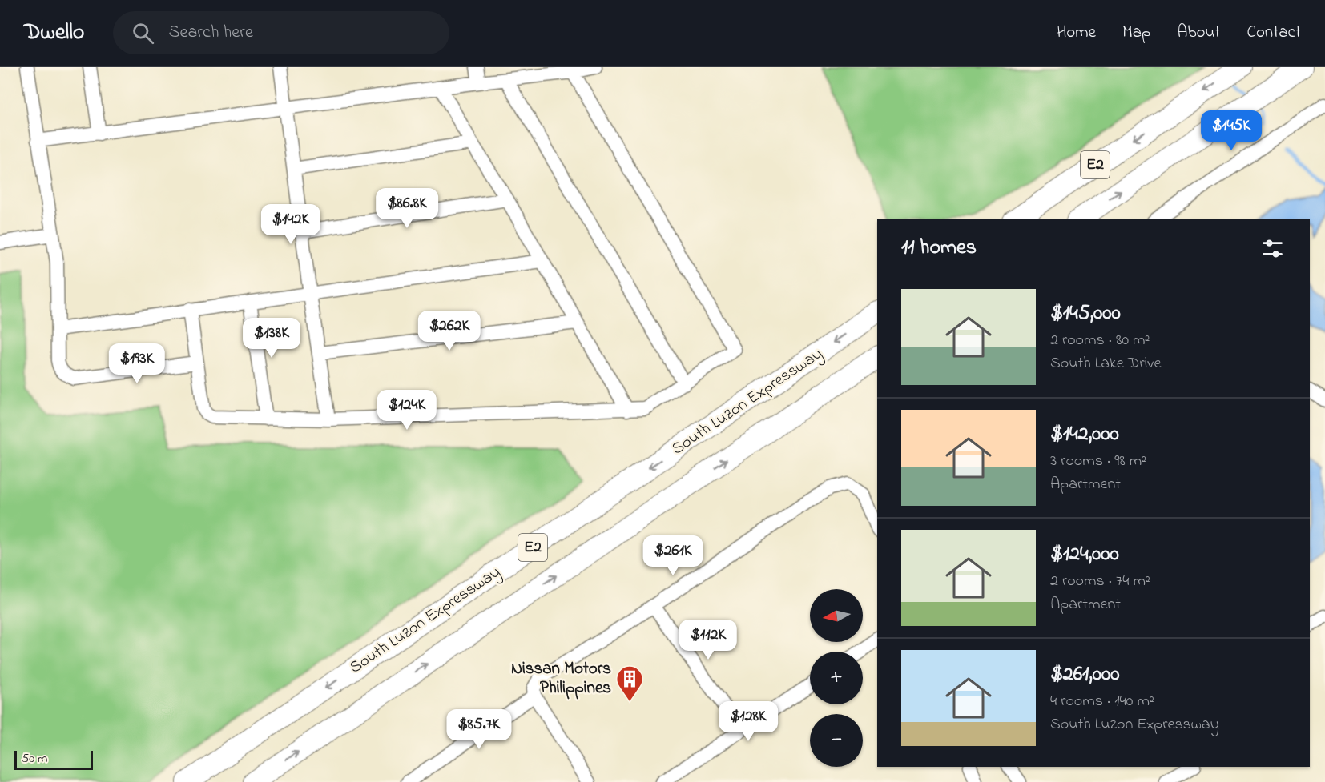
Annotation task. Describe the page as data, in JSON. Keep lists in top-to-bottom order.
{
  "streets": {
    "highway": ["E2", "South Luzon Expressway"]
  },
  "places": {
    "building": ["Nissan Motors Philippines"]
  },
  "scale_bar": "50 m",
  "north": "left",
  "page": {
    "header": "Dwello",
    "search": "Search here",
    "nav": [
      "Home",
      "Map",
      "About",
      "Contact"
    ],
    "price": [
      "$145K",
      "$86.8K",
      "$142K",
      "$262K",
      "$138K",
      "$193K",
      "$124K",
      "$261K",
      "$112K",
      "$128K",
      "$85.7K"
    ],
    "heading": "11 homes",
    "list": [
      {
        "name": "$145,000",
        "note": "2 rooms · 80 m² · South Lake Drive"
      },
      {
        "name": "$142,000",
        "note": "3 rooms · 98 m² · Apartment"
      },
      {
        "name": "$124,000",
        "note": "2 rooms · 74 m² · Apartment"
      },
      {
        "name": "$261,000",
        "note": "4 rooms · 140 m² · South Luzon Expressway"
      }
    ],
    "map_buttons": ["+", "−"],
    "scale": "50 m"
  }
}
